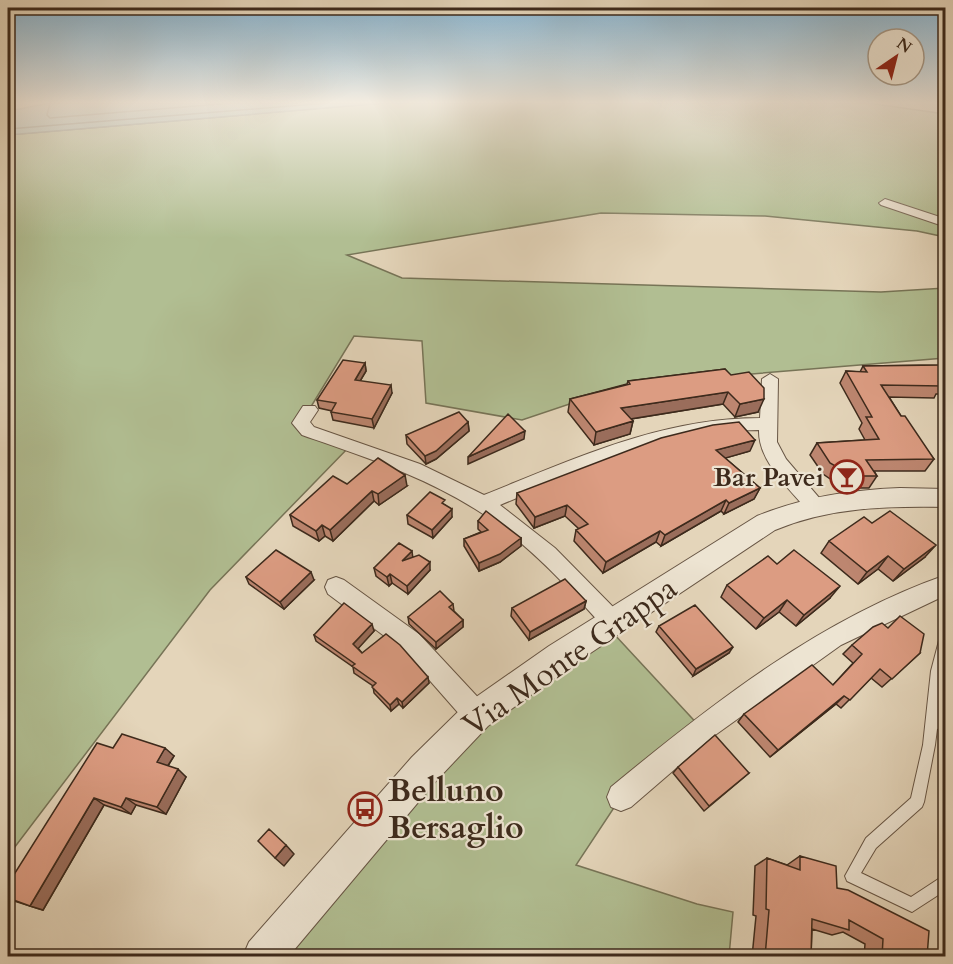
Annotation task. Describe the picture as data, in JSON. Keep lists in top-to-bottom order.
{
  "streets": {
    "street": ["Via Monte Grappa"]
  },
  "places": {
    "bar": ["Bar Pavei"],
    "bus stop": ["Belluno Bersaglio"]
  },
  "north": "top right"
}
